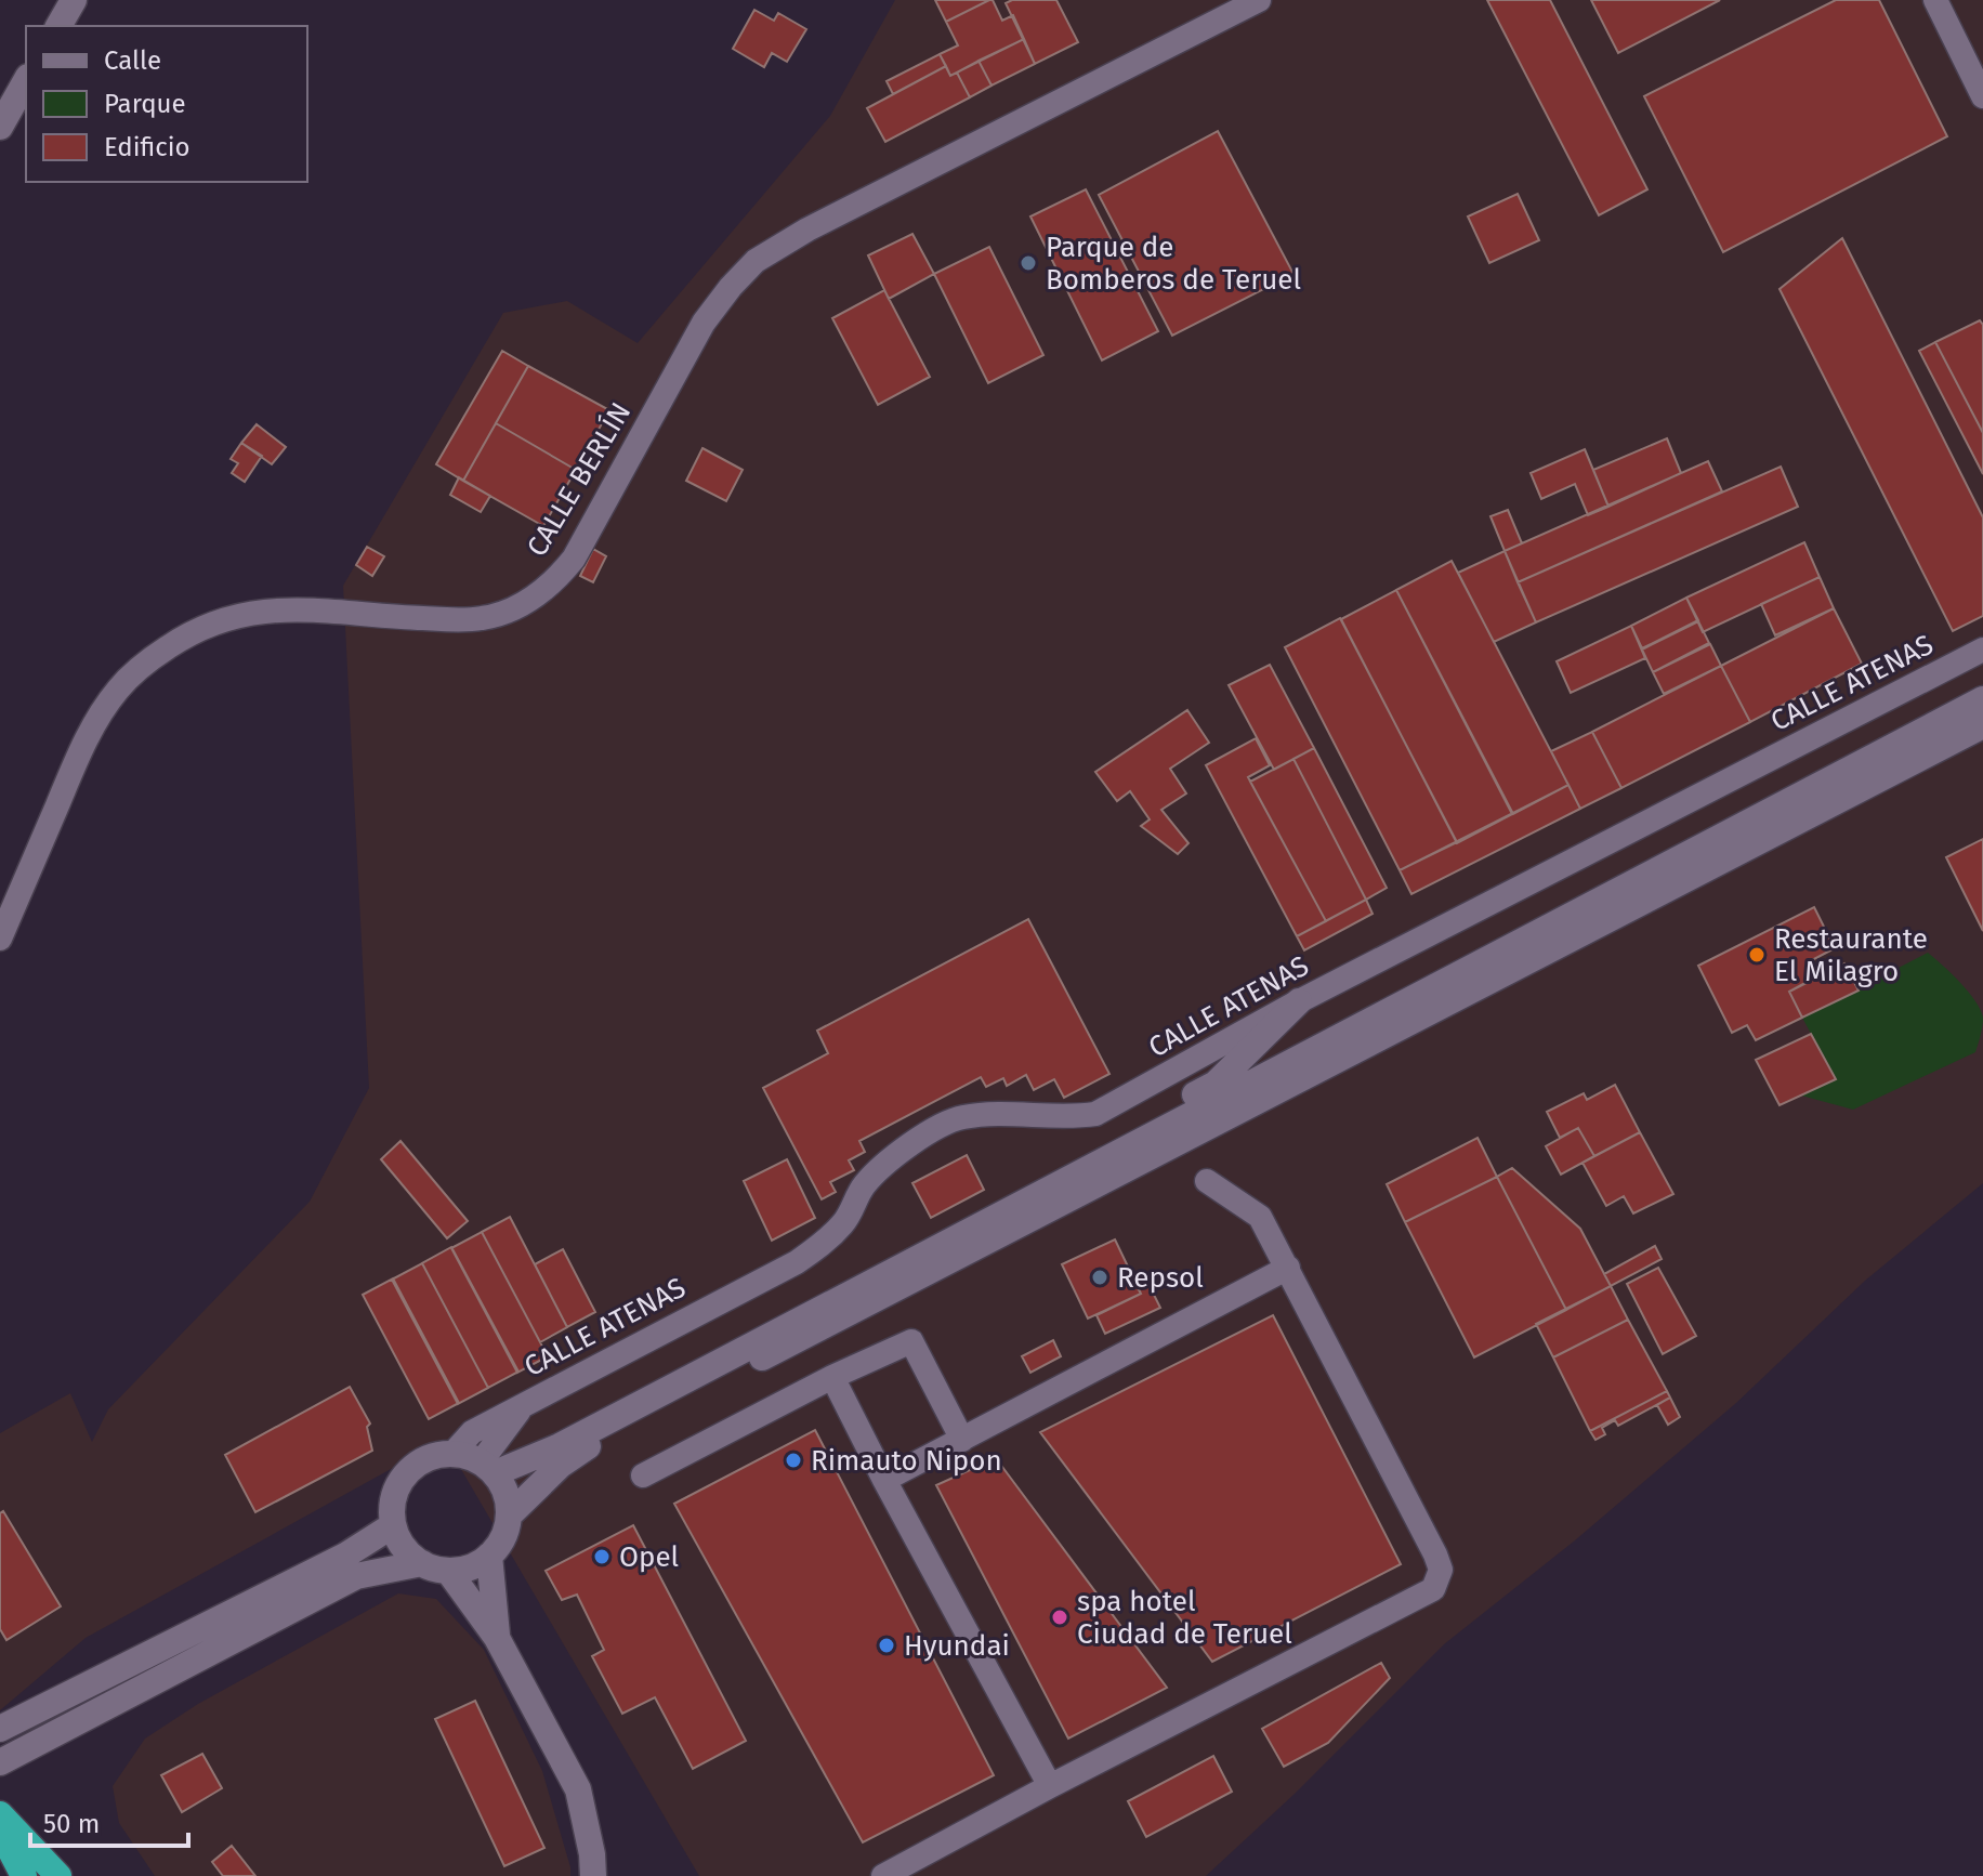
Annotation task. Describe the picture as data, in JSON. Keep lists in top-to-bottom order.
{
  "streets": {
    "street": ["CALLE BERLÍN", "CALLE ATENAS"]
  },
  "places": [
    "Parque de Bomberos de Teruel",
    "Restaurante El Milagro",
    "Repsol",
    "Rimauto Nipon",
    "Opel",
    "spa hotel Ciudad de Teruel",
    "Hyundai"
  ],
  "legend": ["Calle", "Parque", "Edificio"],
  "scale_bar": "50 m"
}
